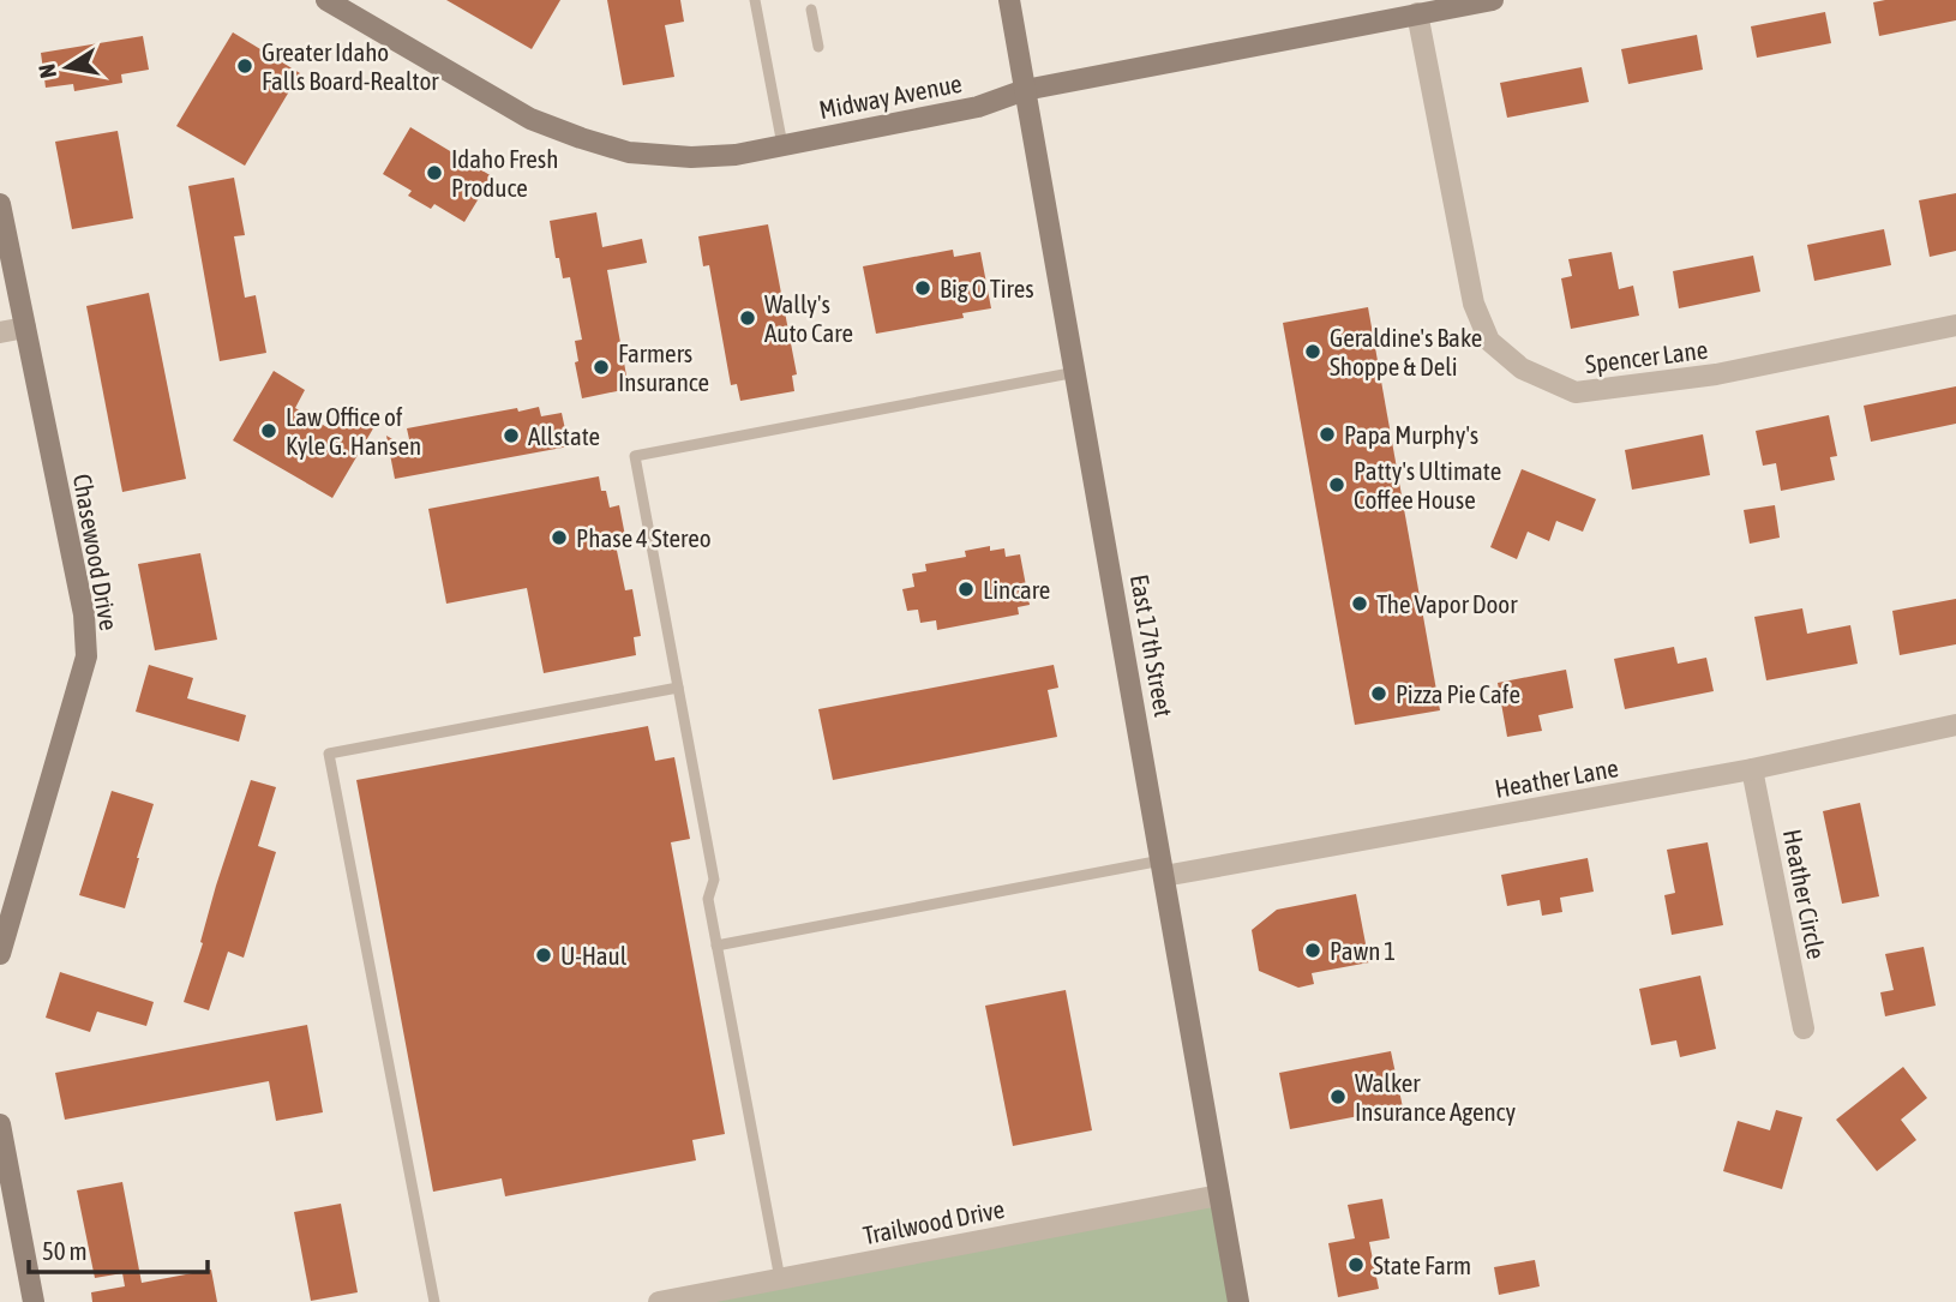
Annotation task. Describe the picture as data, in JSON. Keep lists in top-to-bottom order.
{
  "streets": {
    "street": [
      "Midway Avenue",
      "Spencer Lane",
      "Chasewood Drive",
      "East 17th Street",
      "Heather Lane",
      "Heather Circle",
      "Trailwood Drive"
    ]
  },
  "crossings": [
    ["Midway Avenue", "Spencer Lane"],
    ["Midway Avenue", "East 17th Street"],
    ["East 17th Street", "Heather Lane"],
    ["East 17th Street", "Trailwood Drive"],
    ["Heather Lane", "Heather Circle"]
  ],
  "places": [
    "Greater Idaho Falls Board-Realtor",
    "Idaho Fresh Produce",
    "Big O Tires",
    "Wally's Auto Care",
    "Geraldine's Bake Shoppe & Deli",
    "Farmers Insurance",
    "Law Office of Kyle G. Hansen",
    "Papa Murphy's",
    "Allstate",
    "Patty's Ultimate Coffee House",
    "Phase 4 Stereo",
    "Lincare",
    "The Vapor Door",
    "Pizza Pie Cafe",
    "Pawn 1",
    "U-Haul",
    "Walker Insurance Agency",
    "State Farm"
  ],
  "scale_bar": "50 m",
  "north": "left"
}
